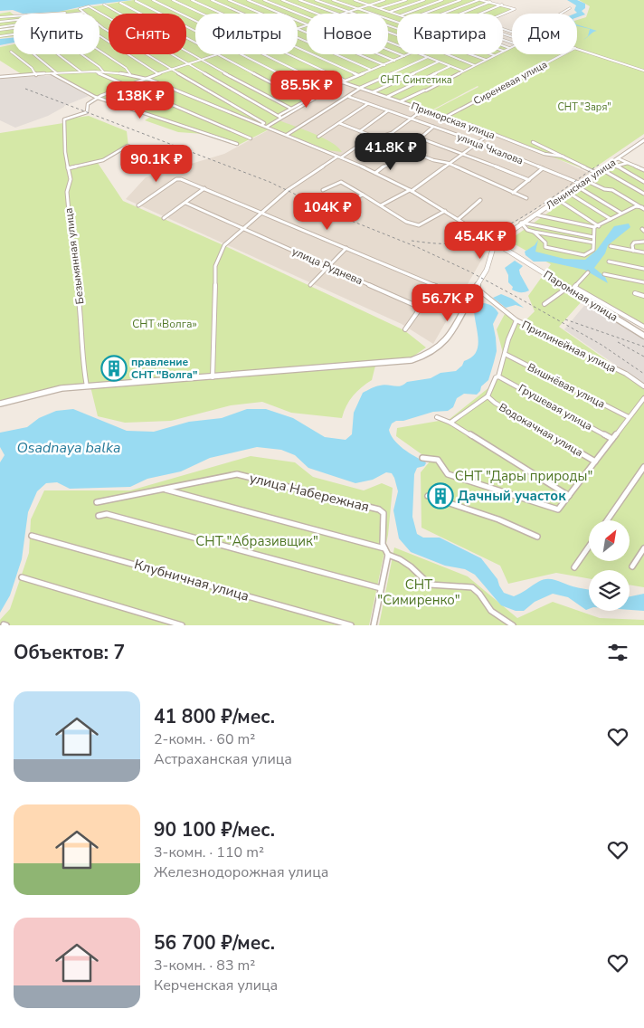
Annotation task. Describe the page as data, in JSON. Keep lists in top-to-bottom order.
{
  "streets": {
    "street": [
      "Сиреневая улица",
      "Приморская улица",
      "улица Чкалова",
      "Ленинская улица",
      "Безымянная улица",
      "улица Руднева",
      "Паромная улица",
      "Прилинейная улица",
      "Вишнёвая улица",
      "Грушевая улица",
      "Водокачная улица",
      "улица Набережная",
      "Клубничная улица"
    ]
  },
  "crossings": [
    ["Сиреневая улица", "Приморская улица"],
    ["улица Чкалова", "Ленинская улица"],
    ["Ленинская улица", "Паромная улица"],
    ["Прилинейная улица", "Водокачная улица"],
    ["Вишнёвая улица", "Водокачная улица"],
    ["Грушевая улица", "Водокачная улица"]
  ],
  "water": ["Osadnaya balka"],
  "parks": [
    "СНТ Синтетика",
    "СНТ \"Заря\"",
    "СНТ «Волга»",
    "СНТ \"Дары природы\"",
    "СНТ \"Абразивщик\"",
    "СНТ \"Симиренко\""
  ],
  "places": {
    "building": ["правление СНТ \"Волга\"", "Дачный участок"]
  },
  "north": "top right",
  "page": {
    "chip": [
      "Купить",
      "Снять",
      "Фильтры",
      "Новое",
      "Квартира",
      "Дом"
    ],
    "price": [
      "85.5K ₽",
      "138K ₽",
      "41.8K ₽",
      "90.1K ₽",
      "104K ₽",
      "45.4K ₽",
      "56.7K ₽"
    ],
    "heading": "Объектов: 7",
    "list": [
      {
        "name": "41 800 ₽/мес.",
        "note": "2-комн. · 60 m² · Астраханская улица"
      },
      {
        "name": "90 100 ₽/мес.",
        "note": "3-комн. · 110 m² · Железнодорожная улица"
      },
      {
        "name": "56 700 ₽/мес.",
        "note": "3-комн. · 83 m² · Керченская улица"
      }
    ]
  }
}
